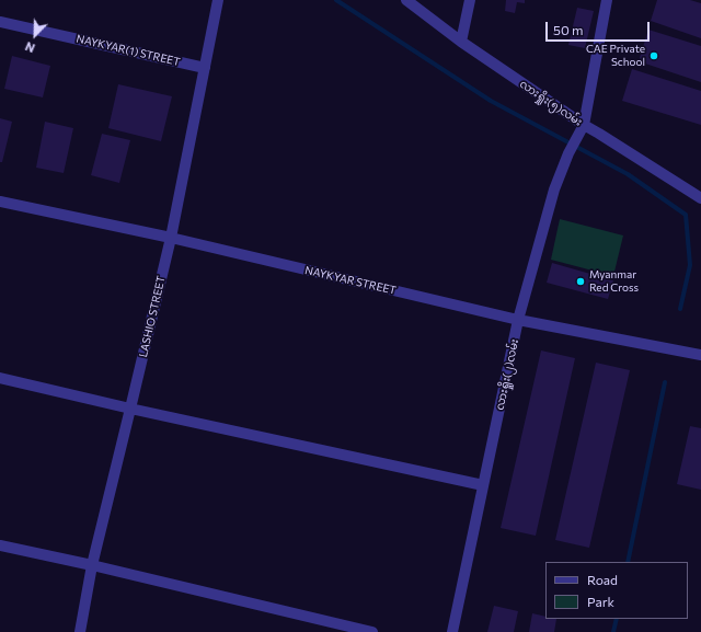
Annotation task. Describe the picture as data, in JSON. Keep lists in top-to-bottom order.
{
  "streets": {
    "street": [
      "NAYKYAR(1) STREET",
      "လားရှိုး(၅)လမ်း",
      "NAYKYAR STREET",
      "LASHIO STREET",
      "လားရှိုး(၂)လမ်း"
    ]
  },
  "crossings": [
    ["NAYKYAR(1) STREET", "LASHIO STREET"],
    ["လားရှိုး(၅)လမ်း", "လားရှိုး(၂)လမ်း"],
    ["NAYKYAR STREET", "LASHIO STREET"],
    ["NAYKYAR STREET", "လားရှိုး(၂)လမ်း"]
  ],
  "places": ["CAE Private School", "Myanmar Red Cross"],
  "legend": ["Road", "Park"],
  "scale_bar": "50 m",
  "north": "bottom left"
}
